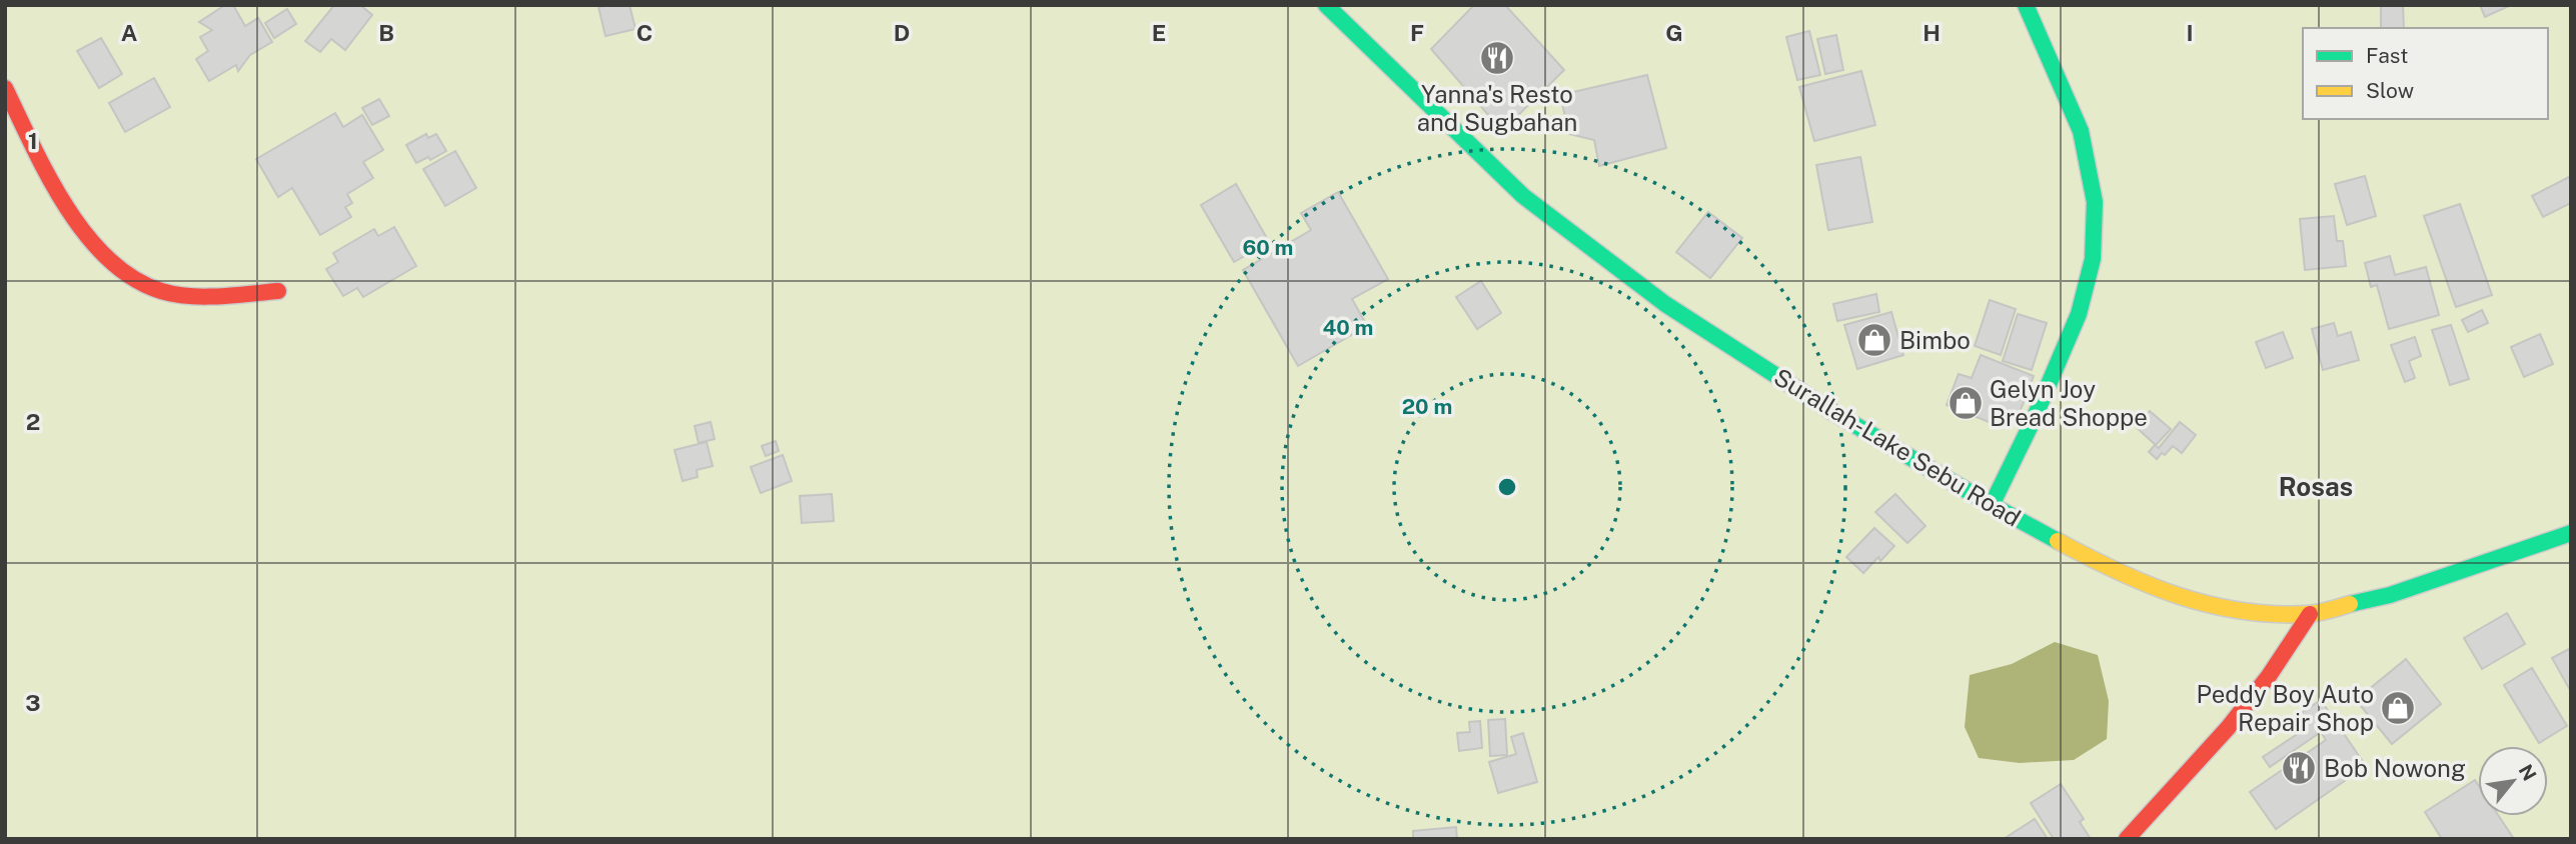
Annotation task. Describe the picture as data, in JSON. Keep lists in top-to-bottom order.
{
  "streets": {
    "main road": ["Surallah-Lake Sebu Road"]
  },
  "districts": ["Rosas"],
  "places": {
    "restaurant": ["Yanna's Resto and Sugbahan", "Bob Nowong"],
    "shop": ["Bimbo", "Gelyn Joy Bread Shoppe", "Peddy Boy Auto Repair Shop"]
  },
  "legend": ["Fast", "Slow"],
  "north": "top right",
  "grid": {
    "columns": [
      "A",
      "B",
      "C",
      "D",
      "E",
      "F",
      "G",
      "H",
      "I"
    ],
    "rows": ["1", "2", "3"]
  },
  "rings": ["60 m", "40 m", "20 m"]
}
